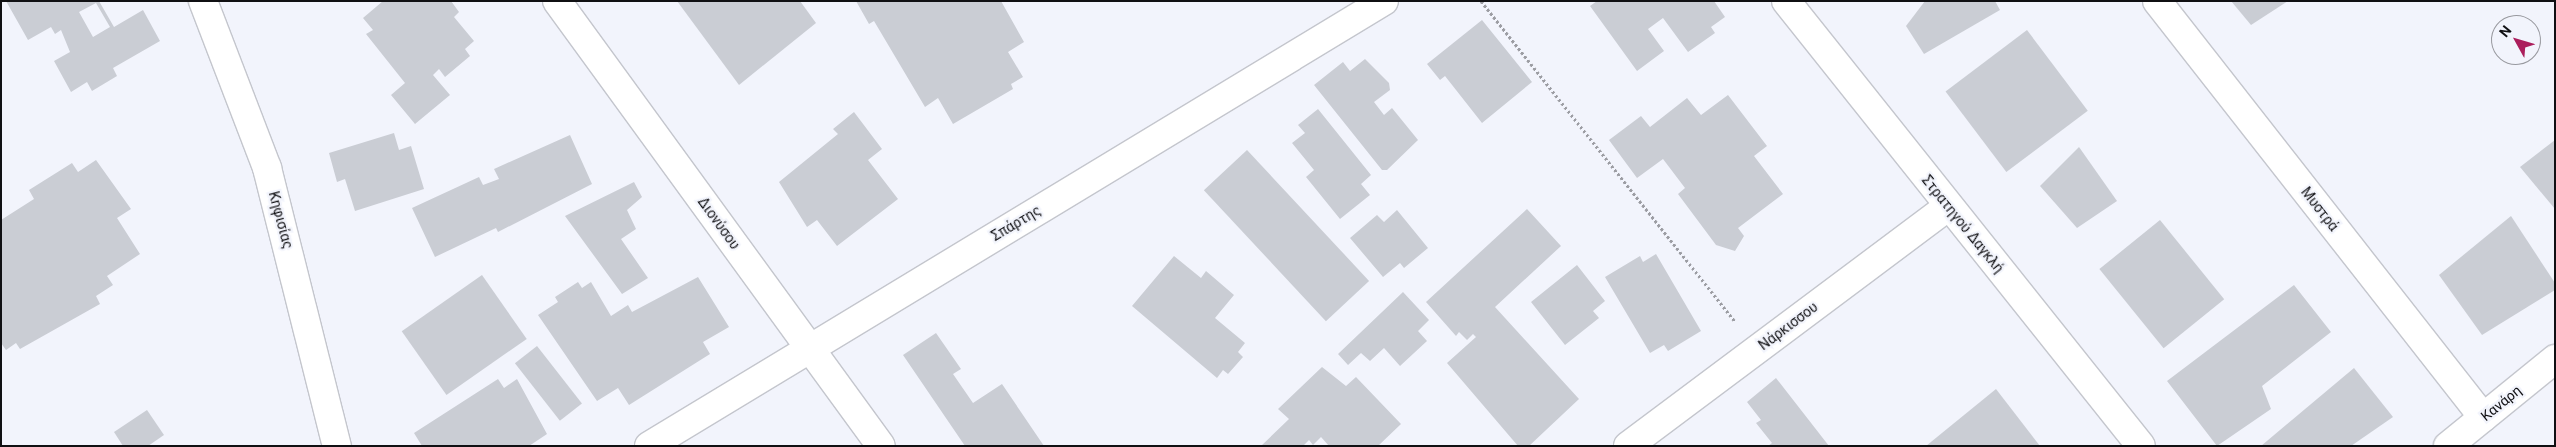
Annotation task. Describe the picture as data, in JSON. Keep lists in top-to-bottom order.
{
  "streets": {
    "street": [
      "Μυστρά",
      "Κηφισίας",
      "Διονύσου",
      "Σπάρτης",
      "Στρατηγού Δαγκλή",
      "Νάρκισσου",
      "Κανάρη"
    ]
  },
  "crossings": [
    ["Μυστρά", "Κανάρη"],
    ["Διονύσου", "Σπάρτης"],
    ["Στρατηγού Δαγκλή", "Νάρκισσου"]
  ],
  "north": "top left"
}
